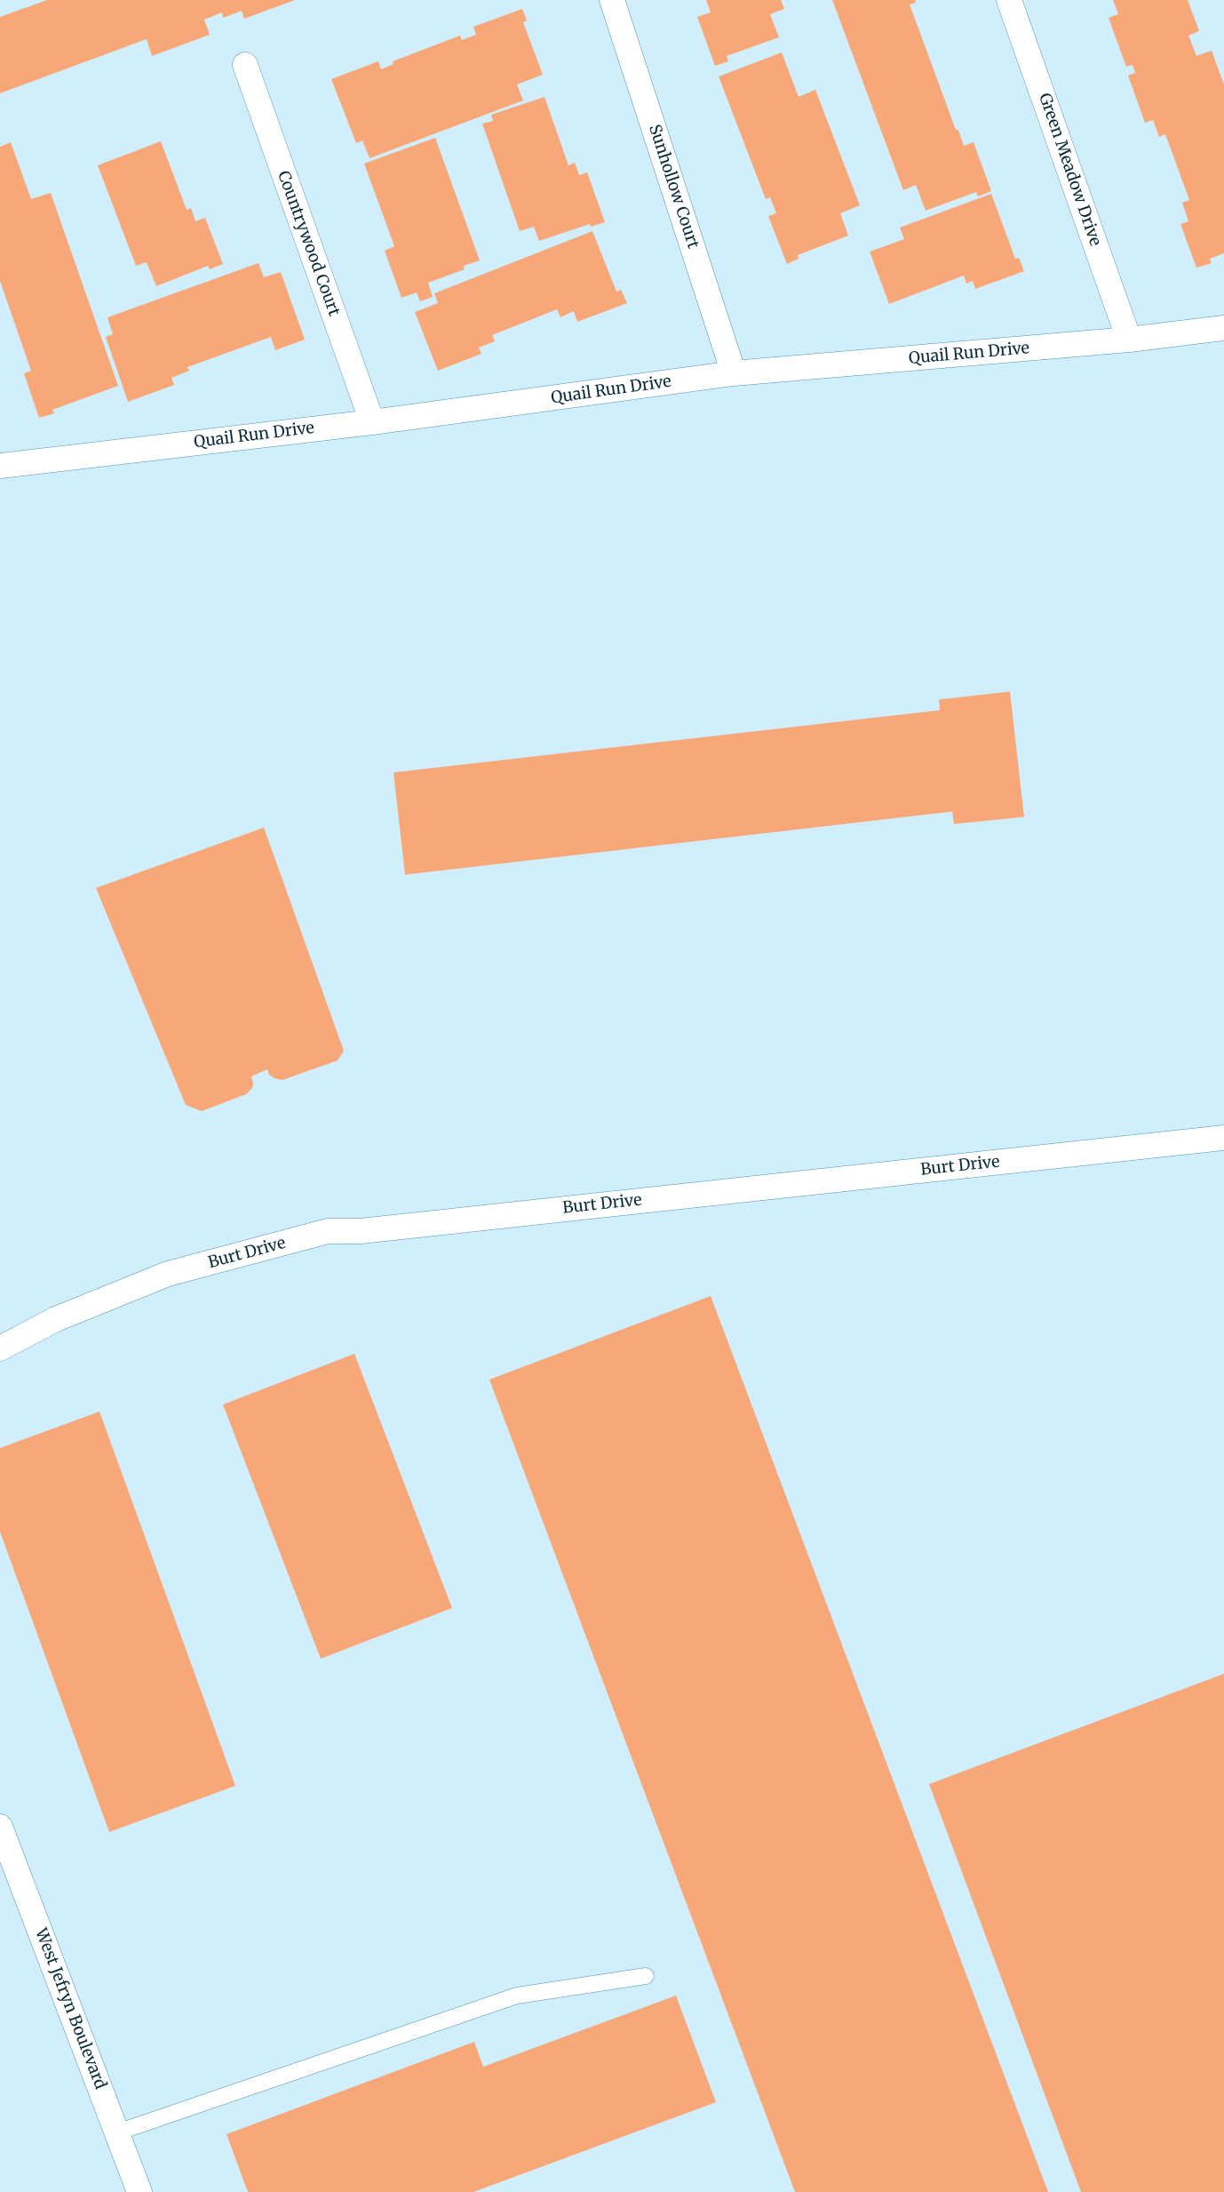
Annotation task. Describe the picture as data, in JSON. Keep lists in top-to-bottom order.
{
  "streets": {
    "street": [
      "Green Meadow Drive",
      "Sunhollow Court",
      "Countrywood Court",
      "Quail Run Drive",
      "Burt Drive",
      "West Jefryn Boulevard"
    ]
  },
  "crossings": [
    ["Green Meadow Drive", "Quail Run Drive"],
    ["Sunhollow Court", "Quail Run Drive"],
    ["Countrywood Court", "Quail Run Drive"]
  ]
}
